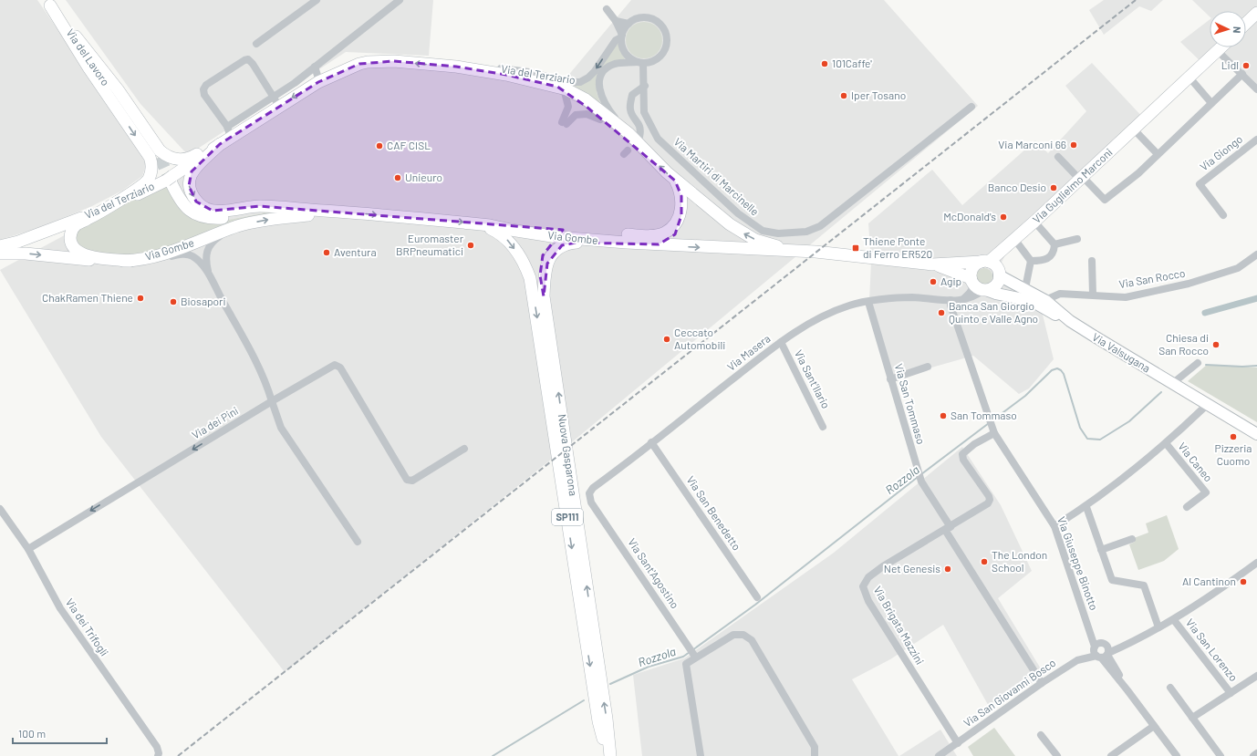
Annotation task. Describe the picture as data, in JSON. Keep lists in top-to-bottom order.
{
  "streets": {
    "main road": [
      "Via del Lavoro",
      "Via del Terziario",
      "Via Guglielmo Marconi",
      "Via Gombe",
      "Via Valsugana",
      "Nuova Gasparona",
      "SP111"
    ],
    "street": [
      "Via Giongo",
      "Via Martiri di Marcinelle",
      "Via San Rocco",
      "Via Masera",
      "Via Sant'Ilario",
      "Via San Tommaso",
      "Via dei Pini",
      "Via Caneo",
      "Via San Benedetto",
      "Via Giuseppe Binotto",
      "Via Sant'Agostino",
      "Via Brigata Mazzini",
      "Via dei Trifogli",
      "Via San Lorenzo",
      "Via San Giovanni Bosco"
    ]
  },
  "crossings": [
    ["Via del Terziario", "Via Martiri di Marcinelle"],
    ["Via del Terziario", "Via Gombe"],
    ["Via Guglielmo Marconi", "Via Gombe"],
    ["Via Guglielmo Marconi", "Via Masera"],
    ["Via Guglielmo Marconi", "Via Valsugana"],
    ["Via Gombe", "Nuova Gasparona"],
    ["Via Gombe", "SP111"],
    ["Via San Rocco", "Via Valsugana"],
    ["Via Masera", "Via Valsugana"],
    ["Via Masera", "Via Sant'Ilario"],
    ["Via Masera", "Via San Tommaso"],
    ["Via Masera", "Via San Benedetto"],
    ["Via Masera", "Via Giuseppe Binotto"],
    ["Via Masera", "Via Sant'Agostino"],
    ["Via San Tommaso", "Via Brigata Mazzini"],
    ["Via dei Pini", "Via dei Trifogli"],
    ["Nuova Gasparona", "SP111"],
    ["Via Giuseppe Binotto", "Via Brigata Mazzini"],
    ["Via Giuseppe Binotto", "Via San Giovanni Bosco"],
    ["Via Brigata Mazzini", "Via San Giovanni Bosco"],
    ["Via San Lorenzo", "Via San Giovanni Bosco"]
  ],
  "one_way": ["Via Gombe", "Via dei Pini"],
  "water": ["Rozzola"],
  "places": {
    "other": [
      "101Caffe'",
      "Lidl",
      "Iper Tosano",
      "Via Marconi 66",
      "CAF CISL",
      "Unieuro",
      "Banco Desio",
      "McDonald's",
      "Euromaster BRPneumatici",
      "Aventura",
      "Agip",
      "ChakRamen Thiene",
      "Biosapori",
      "Banca San Giorgio Quinto e Valle Agno",
      "Ceccato Automobili",
      "Chiesa di San Rocco",
      "San Tommaso",
      "Pizzeria Cuomo",
      "The London School",
      "Net Genesis",
      "Al Cantinon"
    ],
    "transit": ["Thiene Ponte di Ferro ER520"]
  },
  "scale_bar": "100 m",
  "north": "right"
}
